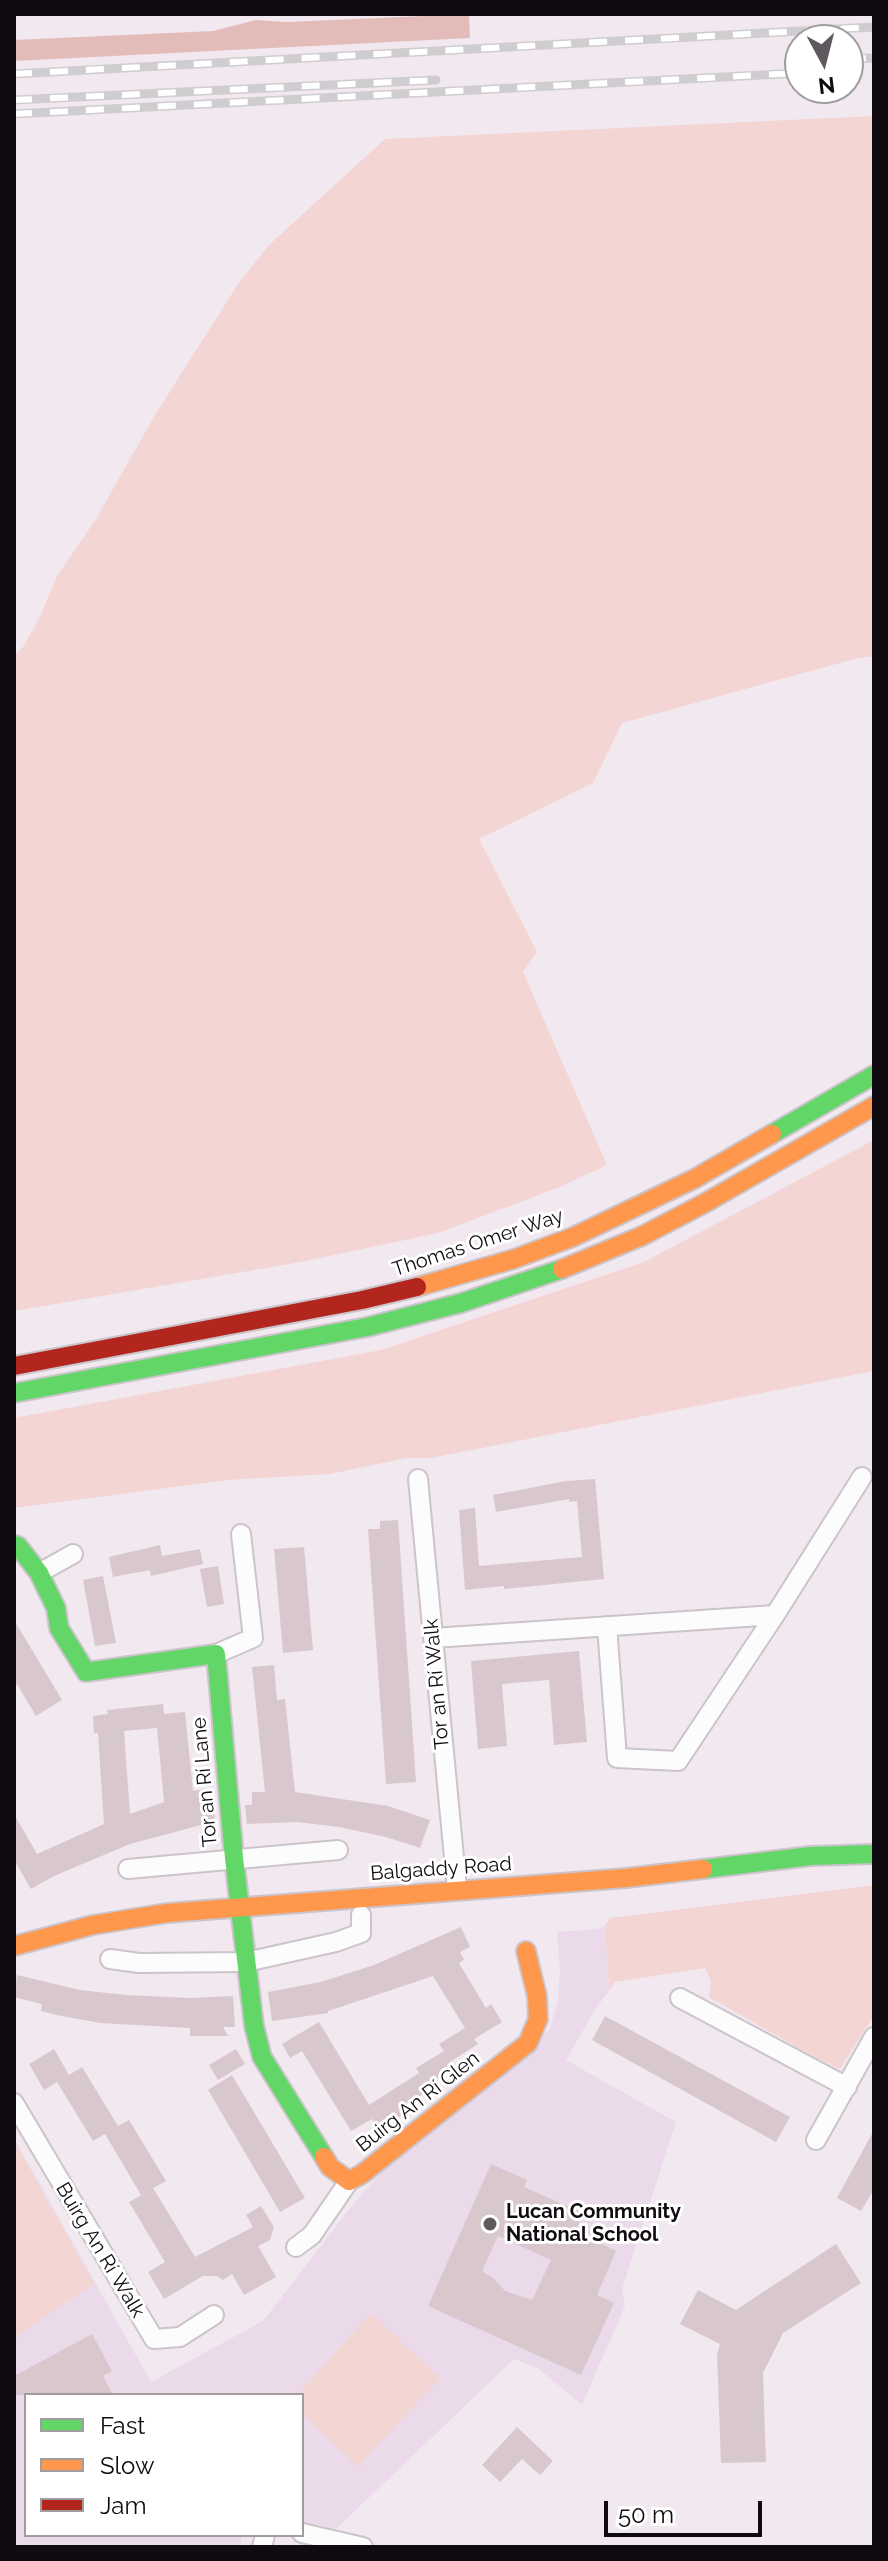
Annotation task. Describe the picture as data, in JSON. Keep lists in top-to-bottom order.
{
  "streets": {
    "street": [
      "Thomas Omer Way",
      "Tor an Rí Walk",
      "Tor an Rí Lane",
      "Balgaddy Road",
      "Buirg An Rí Glen",
      "Buirg An Rí Walk"
    ]
  },
  "crossings": [
    ["Tor an Rí Walk", "Balgaddy Road"],
    ["Tor an Rí Lane", "Balgaddy Road"],
    ["Tor an Rí Lane", "Buirg An Rí Glen"],
    ["Balgaddy Road", "Buirg An Rí Glen"]
  ],
  "places": ["Lucan Community National School"],
  "legend": ["Fast", "Slow", "Jam"],
  "scale_bar": "50 m",
  "north": "bottom"
}
